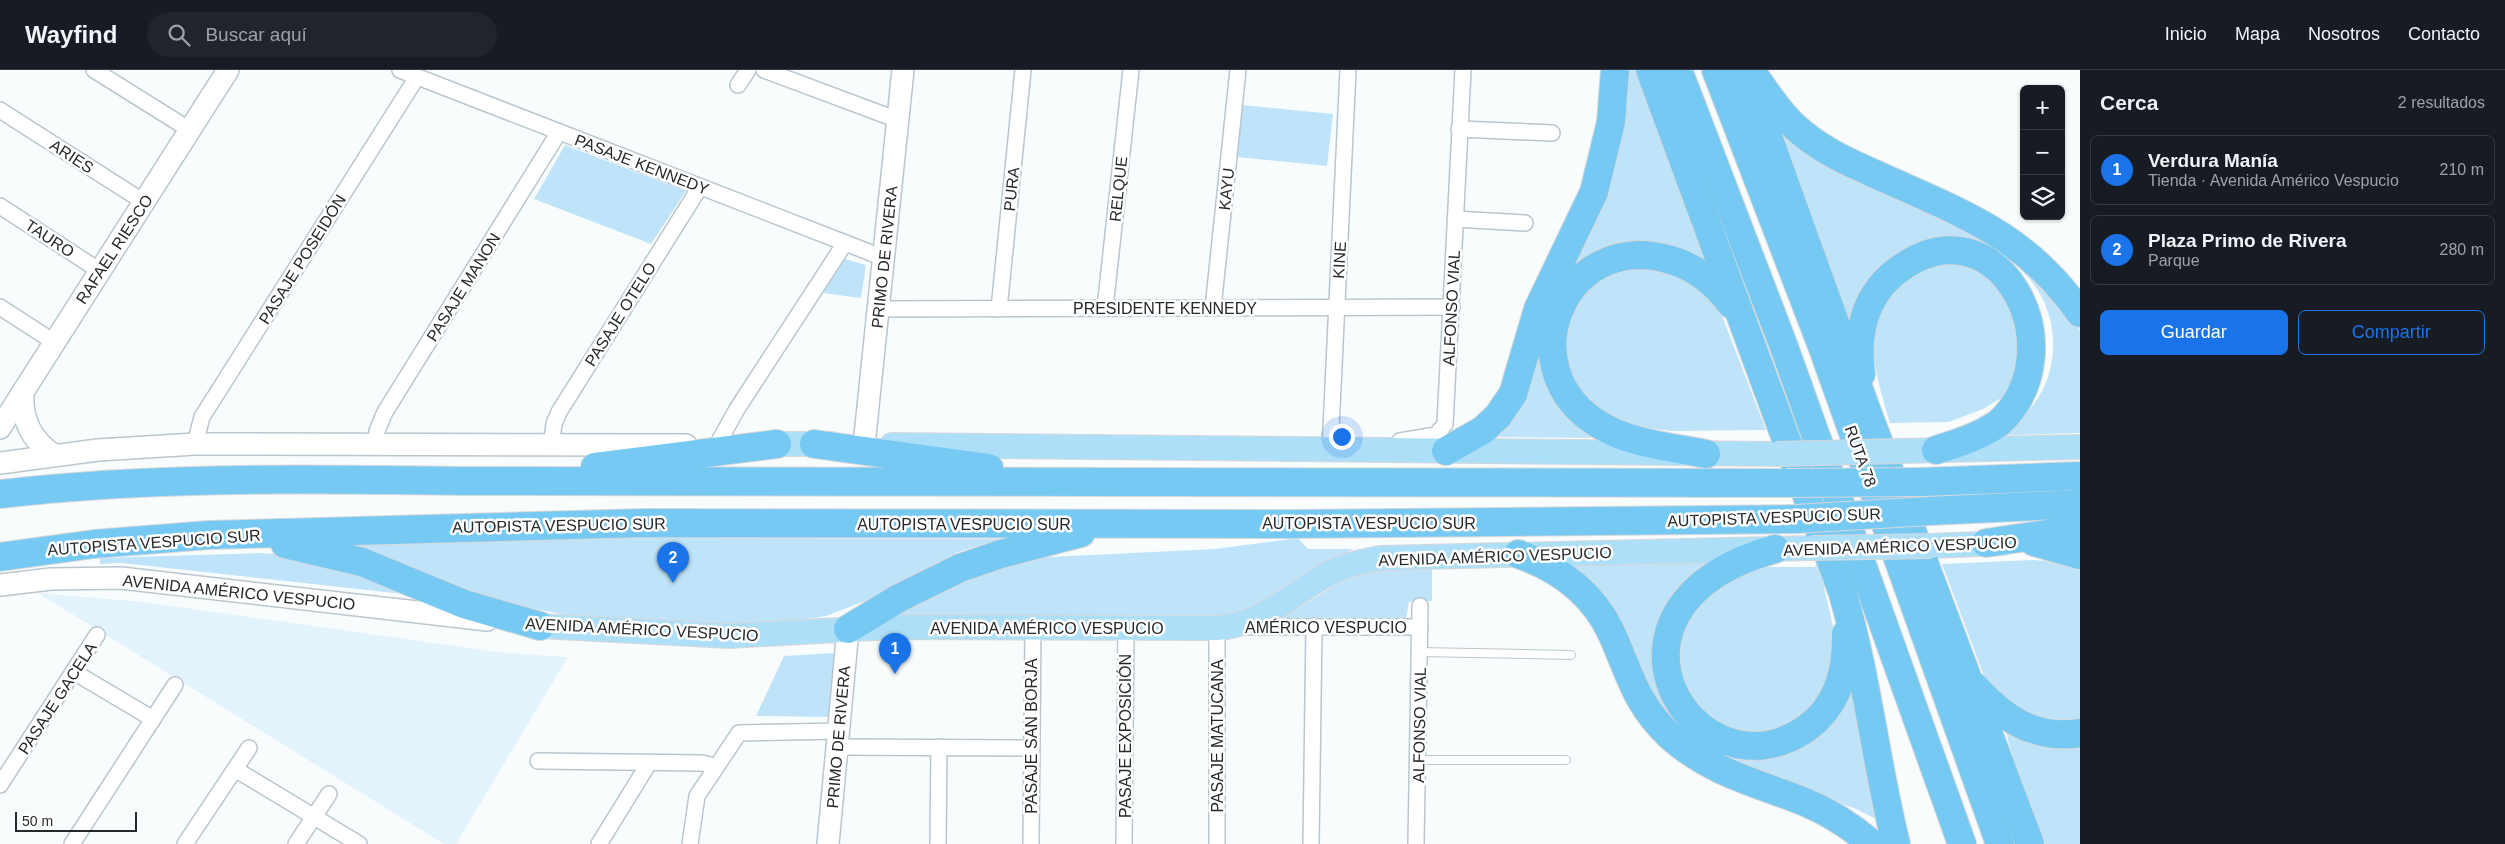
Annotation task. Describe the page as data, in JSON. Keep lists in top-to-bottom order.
{
  "streets": {
    "highway": ["RUTA 78", "AUTOPISTA VESPUCIO SUR"],
    "main road": ["RAFAEL RIESCO", "PRIMO DE RIVERA", "AVENIDA AMÉRICO VESPUCIO"],
    "street": [
      "ARIES",
      "PASAJE KENNEDY",
      "PURA",
      "RELQUE",
      "KAYU",
      "TAURO",
      "PASAJE POSEIDÓN",
      "KINE",
      "PASAJE MANON",
      "PRESIDENTE KENNEDY",
      "ALFONSO VIAL",
      "PASAJE OTELO",
      "AMÉRICO VESPUCIO",
      "PASAJE GACELA",
      "PASAJE SAN BORJA",
      "PASAJE EXPOSICIÓN",
      "PASAJE MATUCANA"
    ]
  },
  "crossings": [
    ["ARIES", "RAFAEL RIESCO"],
    ["PASAJE KENNEDY", "PRIMO DE RIVERA"],
    ["PASAJE KENNEDY", "PASAJE POSEIDÓN"],
    ["PASAJE KENNEDY", "PASAJE MANON"],
    ["PASAJE KENNEDY", "PASAJE OTELO"],
    ["PURA", "PRESIDENTE KENNEDY"],
    ["RELQUE", "PRESIDENTE KENNEDY"],
    ["KAYU", "PRESIDENTE KENNEDY"],
    ["TAURO", "RAFAEL RIESCO"],
    ["PRIMO DE RIVERA", "PRESIDENTE KENNEDY"],
    ["PRIMO DE RIVERA", "AVENIDA AMÉRICO VESPUCIO"],
    ["KINE", "PRESIDENTE KENNEDY"],
    ["KINE", "ALFONSO VIAL"],
    ["PRESIDENTE KENNEDY", "ALFONSO VIAL"],
    ["ALFONSO VIAL", "AMÉRICO VESPUCIO"],
    ["AVENIDA AMÉRICO VESPUCIO", "AMÉRICO VESPUCIO"],
    ["AVENIDA AMÉRICO VESPUCIO", "PASAJE SAN BORJA"],
    ["AVENIDA AMÉRICO VESPUCIO", "PASAJE EXPOSICIÓN"],
    ["AVENIDA AMÉRICO VESPUCIO", "PASAJE MATUCANA"],
    ["AMÉRICO VESPUCIO", "PASAJE MATUCANA"]
  ],
  "scale_bar": "50 m",
  "page": {
    "header": "Wayfind",
    "search": "Buscar aquí",
    "nav": [
      "Inicio",
      "Mapa",
      "Nosotros",
      "Contacto"
    ],
    "heading": ["Cerca", "2 resultados"],
    "map_buttons": ["+", "−"],
    "list": [
      {
        "mark": "1",
        "name": "Verdura Manía",
        "note": "Tienda · Avenida Américo Vespucio",
        "value": "210 m"
      },
      {
        "mark": "2",
        "name": "Plaza Primo de Rivera",
        "note": "Parque",
        "value": "280 m"
      }
    ],
    "buttons": ["Guardar", "Compartir"],
    "pins": ["2", "1"],
    "scale": "50 m"
  }
}
